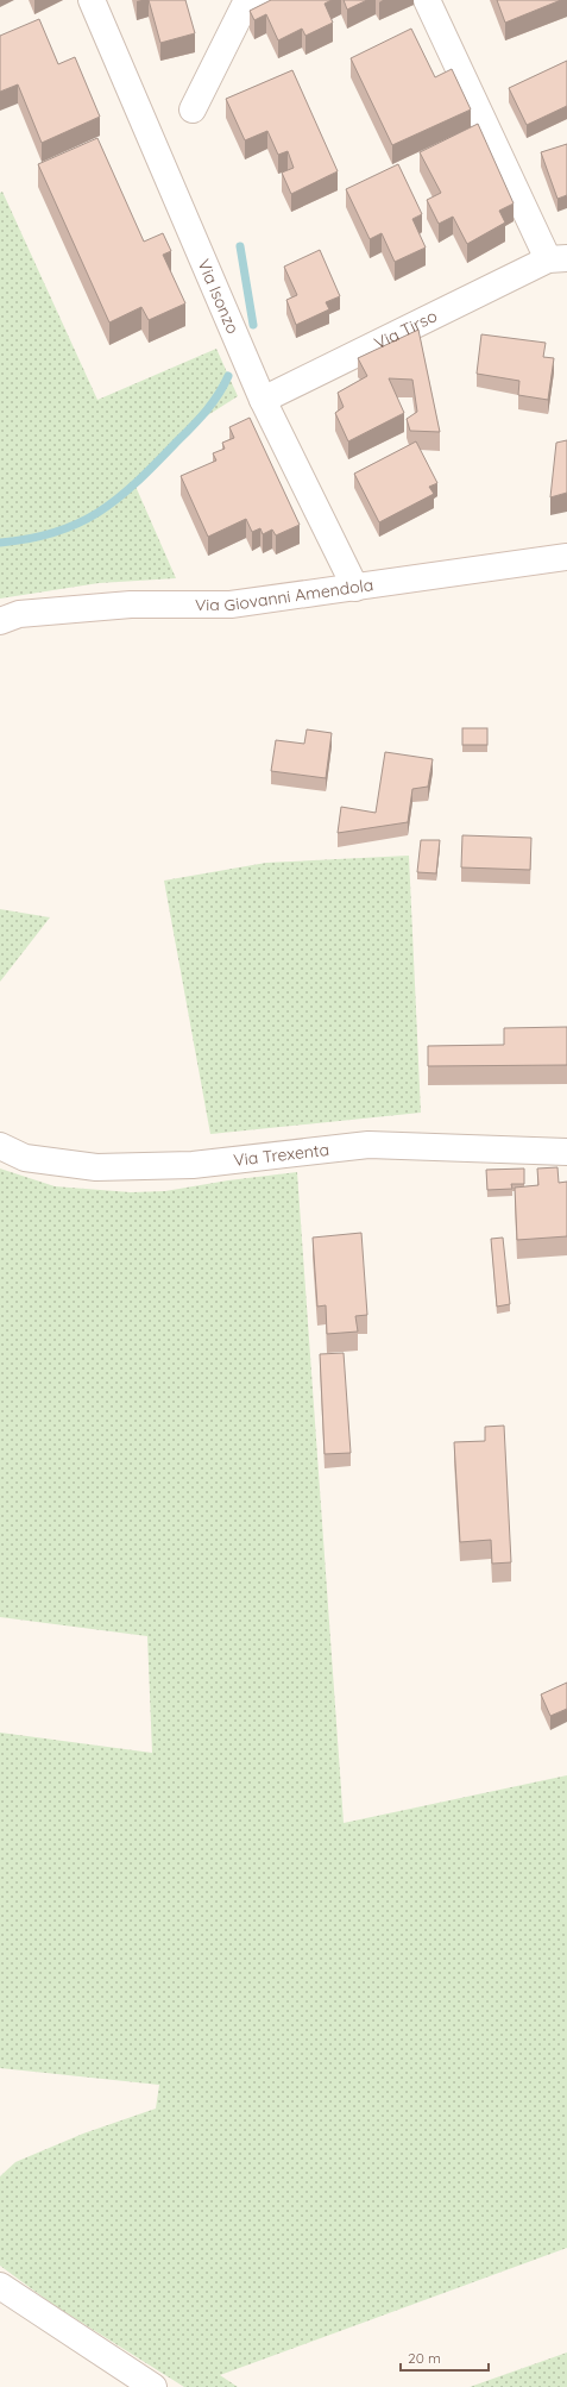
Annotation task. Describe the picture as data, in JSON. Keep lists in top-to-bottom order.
{
  "streets": {
    "street": [
      "Via Isonzo",
      "Via Tirso",
      "Via Giovanni Amendola",
      "Via Trexenta"
    ]
  },
  "crossings": [
    ["Via Isonzo", "Via Tirso"],
    ["Via Isonzo", "Via Giovanni Amendola"]
  ],
  "scale_bar": "20 m"
}
